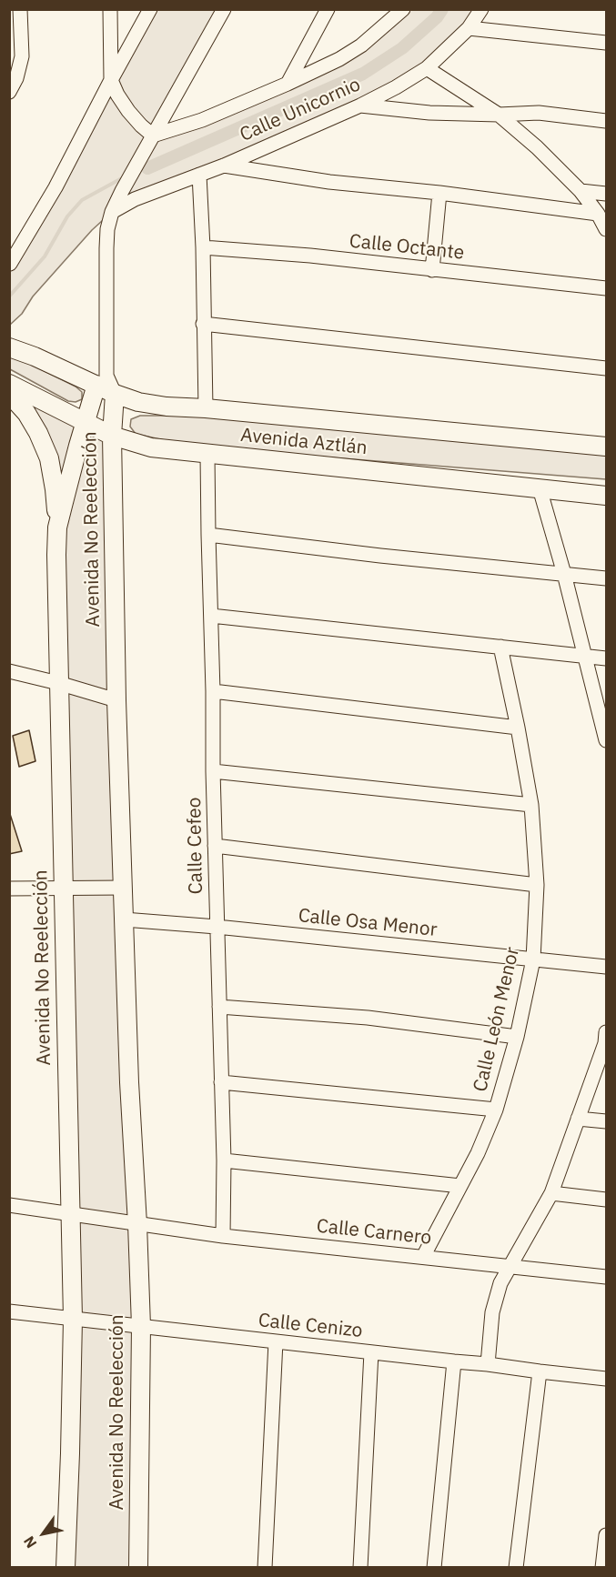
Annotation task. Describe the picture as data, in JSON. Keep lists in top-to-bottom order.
{
  "streets": {
    "main road": ["Avenida Aztlán", "Avenida No Reelección"],
    "street": [
      "Calle Unicornio",
      "Calle Octante",
      "Calle Cefeo",
      "Calle Osa Menor",
      "Calle León Menor",
      "Calle Carnero",
      "Calle Cenizo"
    ]
  },
  "crossings": [
    ["Calle Unicornio", "Avenida No Reelección"],
    ["Avenida Aztlán", "Avenida No Reelección"],
    ["Avenida Aztlán", "Calle Cefeo"],
    ["Avenida No Reelección", "Calle Osa Menor"],
    ["Avenida No Reelección", "Calle Carnero"],
    ["Avenida No Reelección", "Calle Cenizo"],
    ["Calle Cefeo", "Calle Osa Menor"],
    ["Calle Cefeo", "Calle Carnero"],
    ["Calle Osa Menor", "Calle León Menor"],
    ["Calle León Menor", "Calle Carnero"]
  ],
  "north": "bottom left"
}
